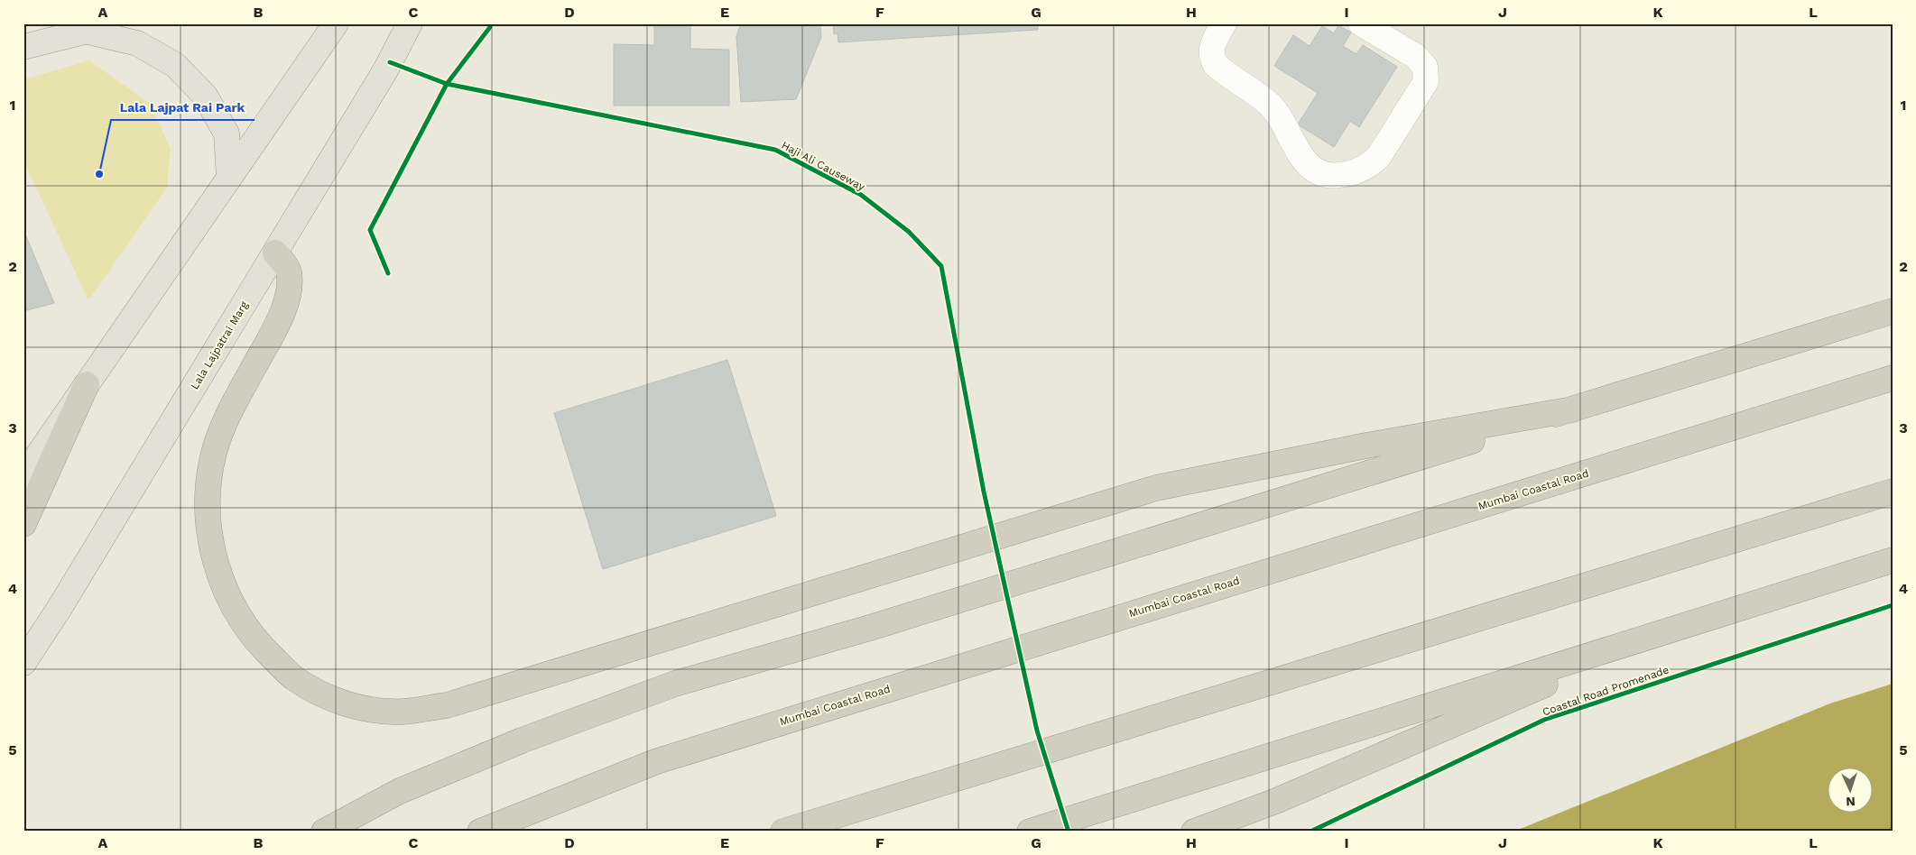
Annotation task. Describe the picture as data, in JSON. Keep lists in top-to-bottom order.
{
  "streets": {
    "highway": ["Mumbai Coastal Road"],
    "main road": ["Lala Lajpatrai Marg"],
    "cycle path": ["Haji Ali Causeway", "Coastal Road Promenade"]
  },
  "places": ["Lala Lajpat Rai Park"],
  "north": "bottom",
  "grid": {
    "columns": [
      "A",
      "B",
      "C",
      "D",
      "E",
      "F",
      "G",
      "H",
      "I",
      "J",
      "K",
      "L"
    ],
    "rows": [
      "1",
      "2",
      "3",
      "4",
      "5"
    ]
  }
}
